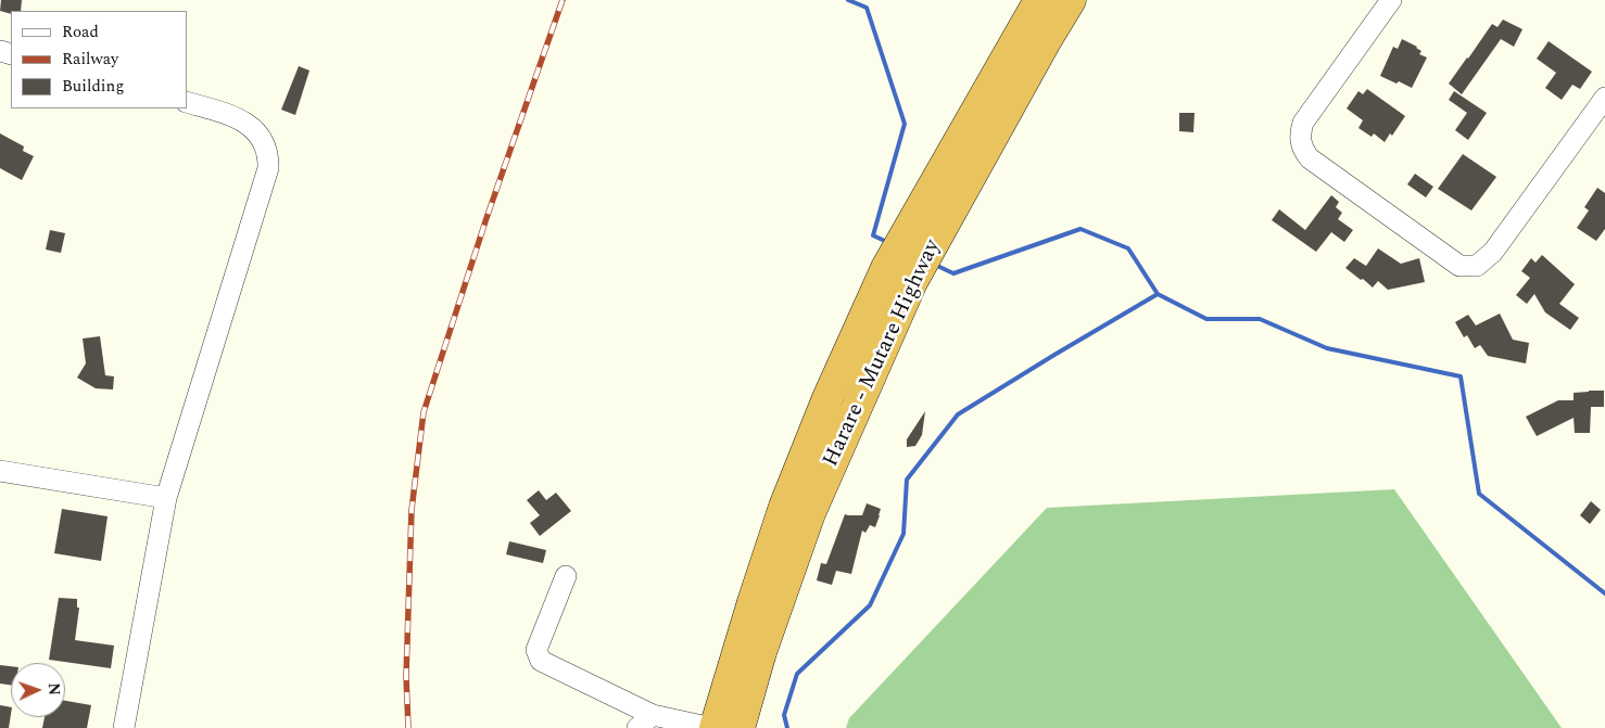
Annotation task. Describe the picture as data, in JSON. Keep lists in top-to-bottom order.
{
  "streets": {
    "highway": ["Harare - Mutare Highway"]
  },
  "legend": ["Road", "Railway", "Building"],
  "north": "right"
}
